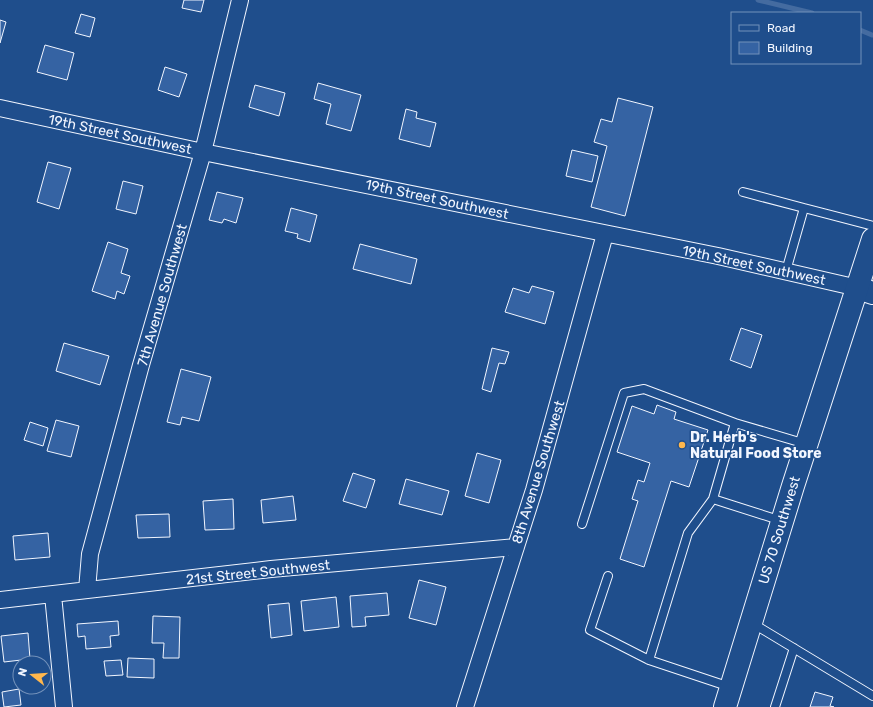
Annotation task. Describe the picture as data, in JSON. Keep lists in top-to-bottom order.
{
  "streets": {
    "main road": ["US 70 Southwest"],
    "street": [
      "19th Street Southwest",
      "7th Avenue Southwest",
      "8th Avenue Southwest",
      "21st Street Southwest"
    ]
  },
  "crossings": [
    ["19th Street Southwest", "7th Avenue Southwest"],
    ["19th Street Southwest", "8th Avenue Southwest"],
    ["19th Street Southwest", "US 70 Southwest"],
    ["7th Avenue Southwest", "21st Street Southwest"],
    ["8th Avenue Southwest", "21st Street Southwest"]
  ],
  "places": ["Dr. Herb's Natural Food Store"],
  "legend": ["Road", "Building"],
  "north": "left"
}
